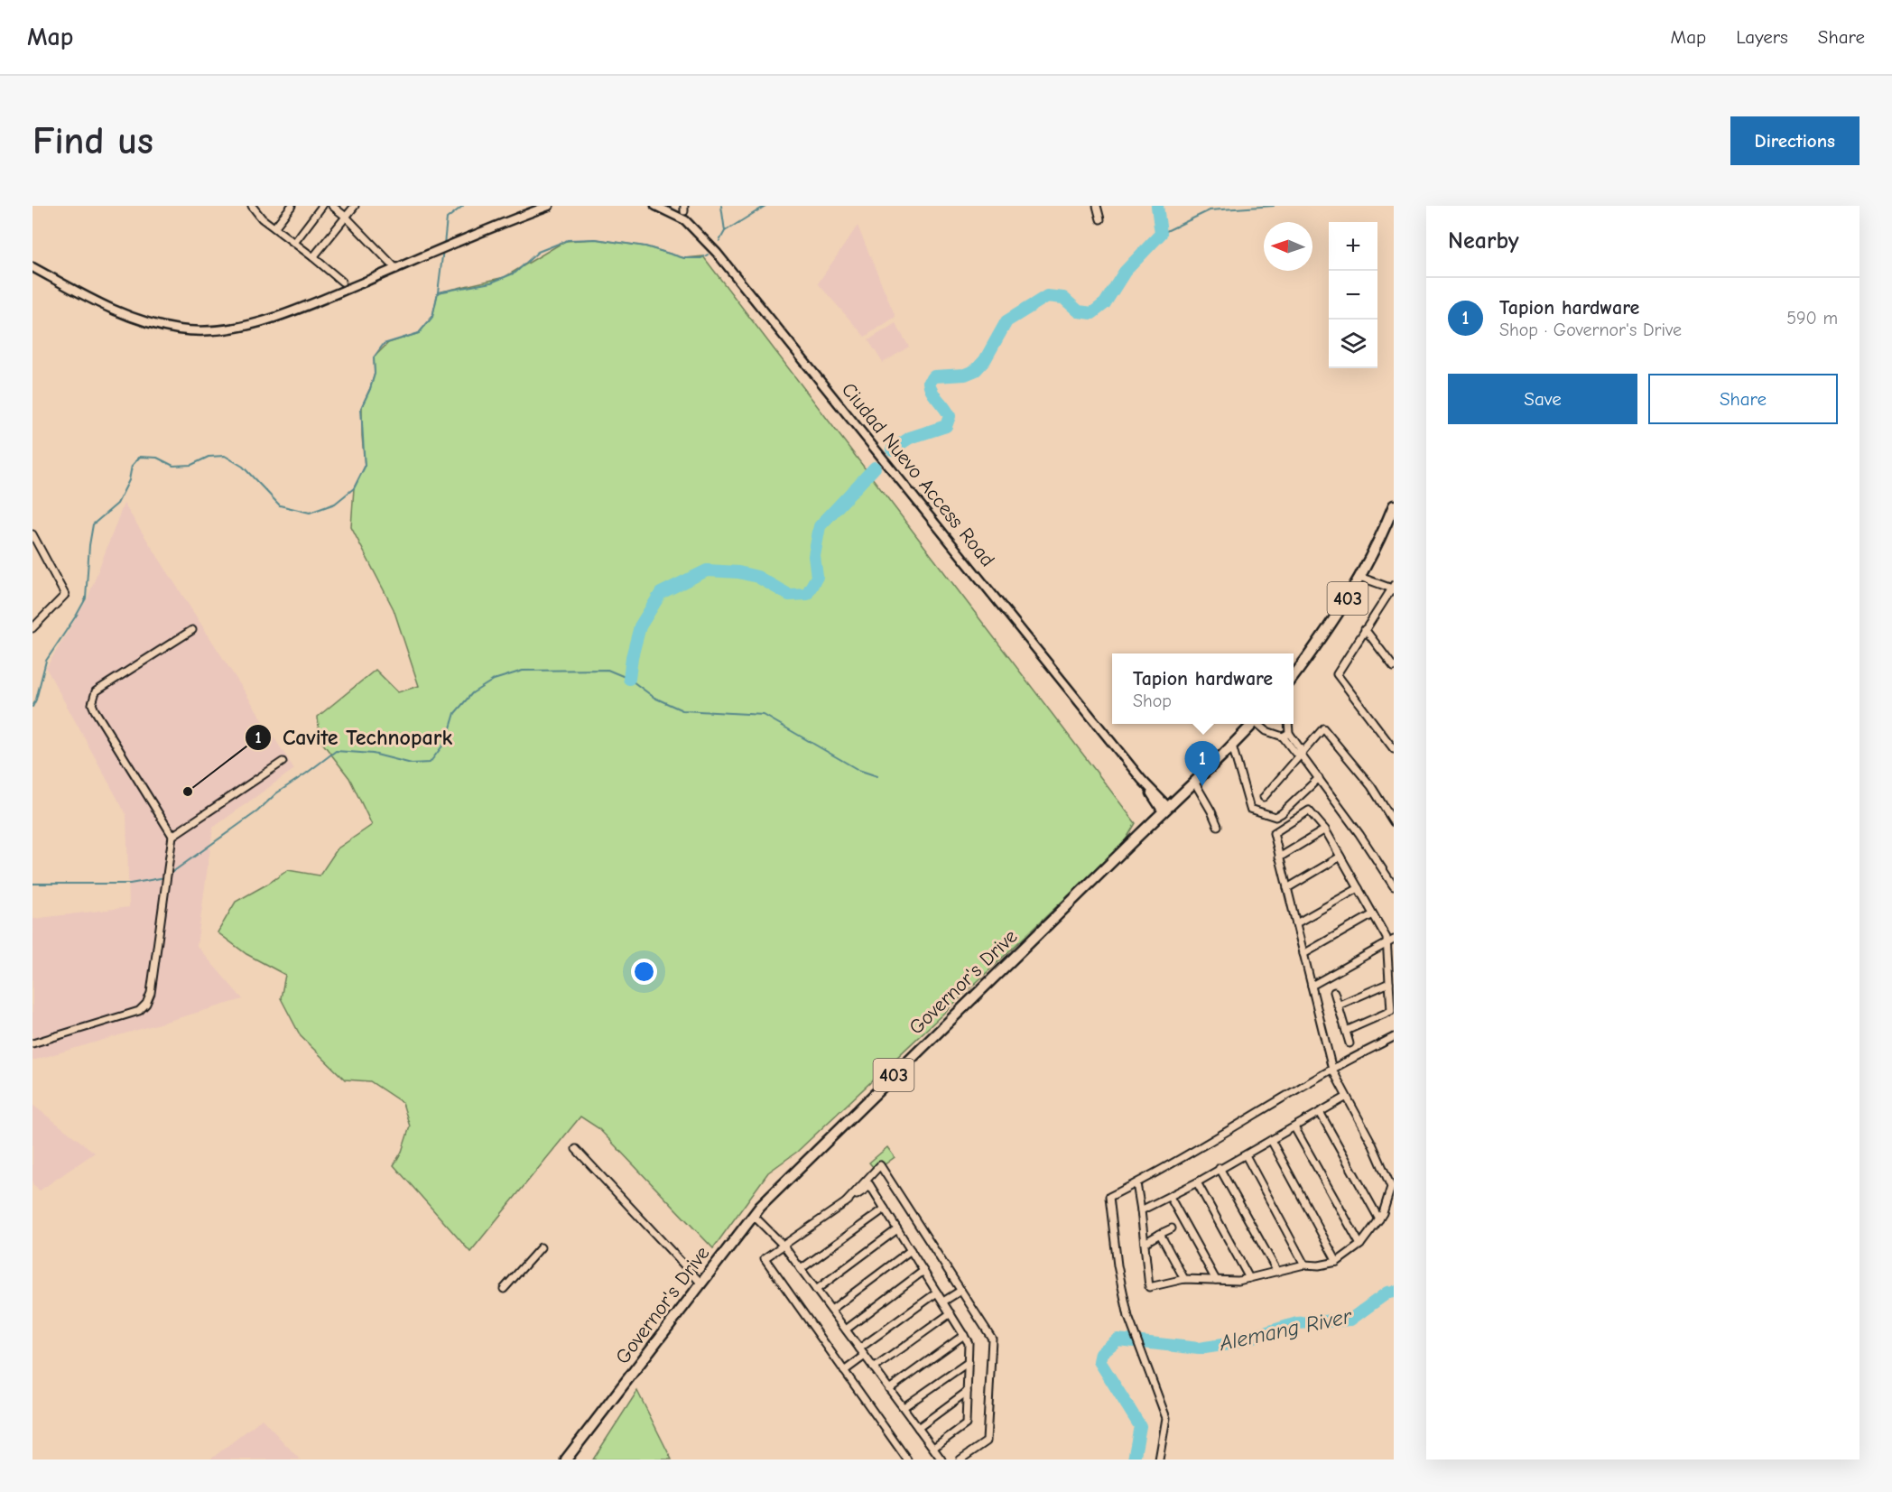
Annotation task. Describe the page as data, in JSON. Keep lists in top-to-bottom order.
{
  "streets": {
    "main road": ["403", "Governor's Drive"],
    "street": ["Ciudad Nuevo Access Road"]
  },
  "crossings": [
    ["Ciudad Nuevo Access Road", "Governor's Drive"]
  ],
  "water": ["Alemang River"],
  "places": ["Cavite Technopark"],
  "north": "left",
  "page": {
    "header": "Map",
    "nav": ["Map", "Layers", "Share"],
    "buttons": [
      "Directions",
      ["Save", "Share"]
    ],
    "title": "Find us",
    "heading": "Nearby",
    "map_buttons": ["+", "−"],
    "list": [
      {
        "mark": "1",
        "name": "Tapion hardware",
        "note": "Shop · Governor's Drive",
        "value": "590 m"
      }
    ],
    "popup": ["Tapion hardware", "Shop"],
    "pins": "1"
  }
}
